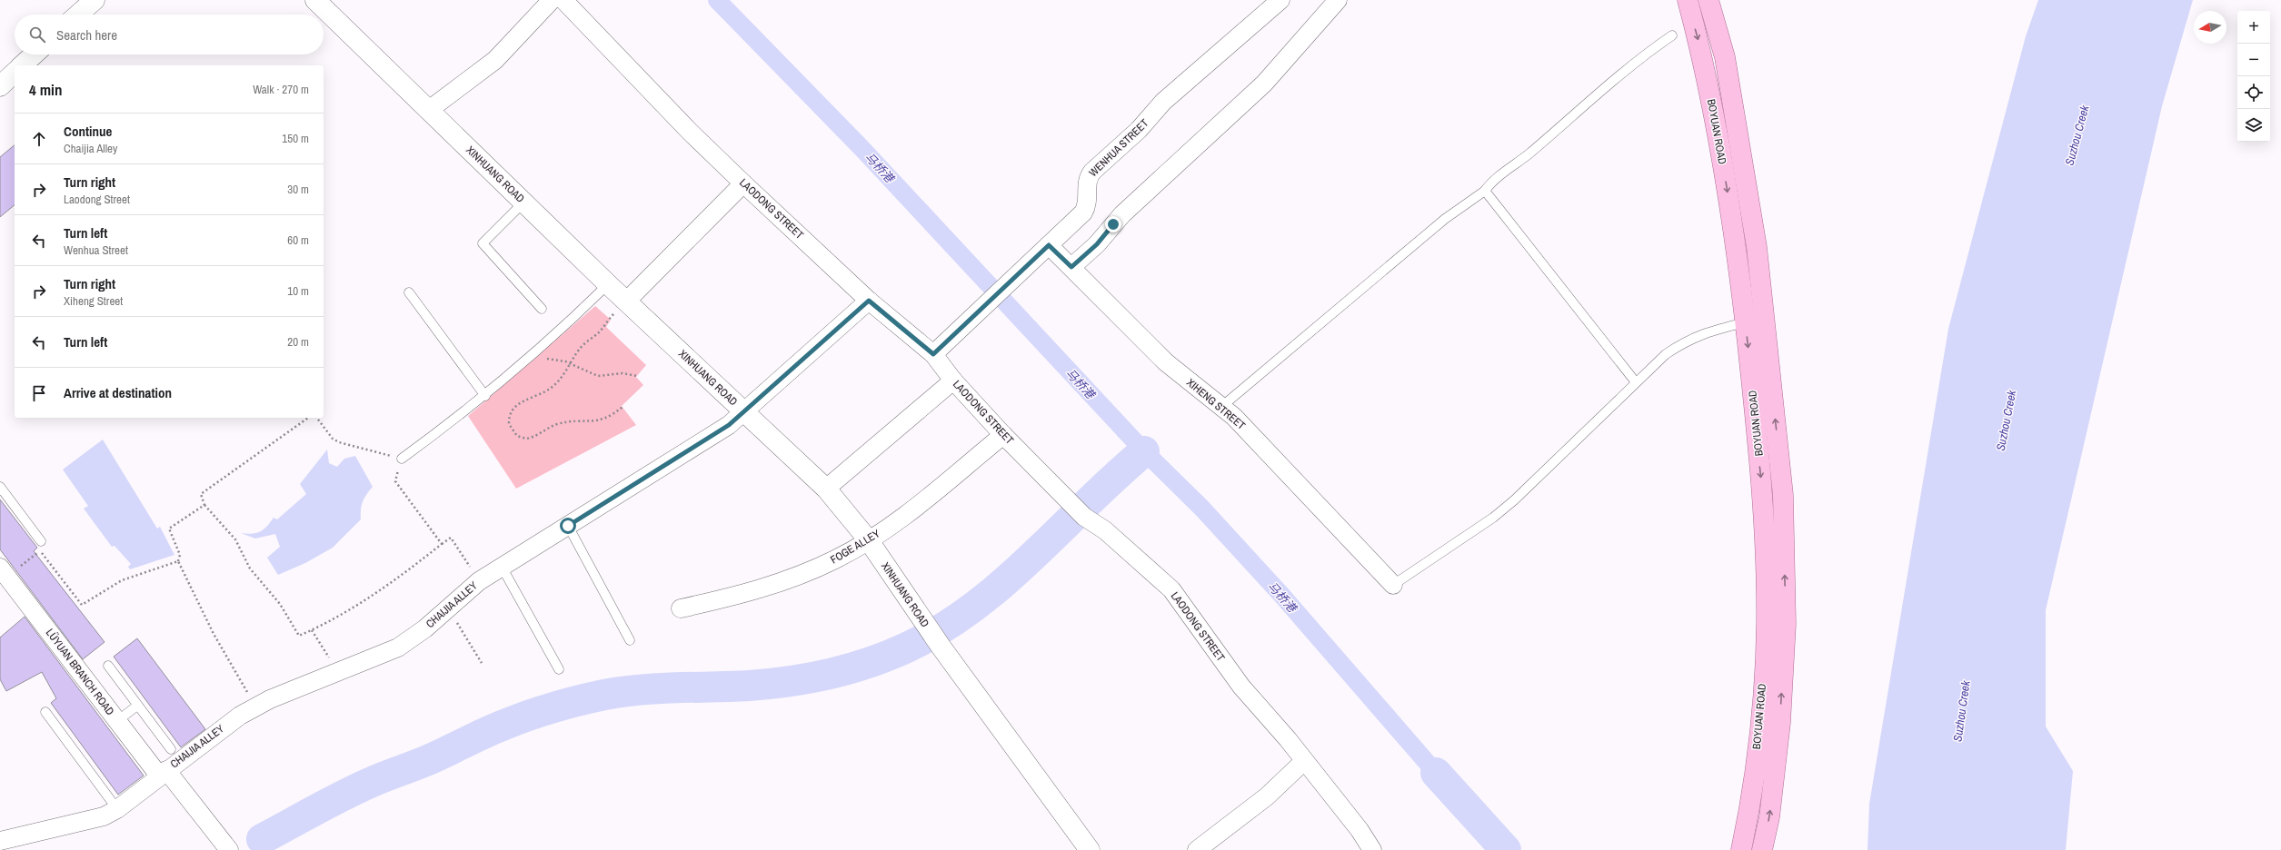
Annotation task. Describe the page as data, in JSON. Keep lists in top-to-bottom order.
{
  "streets": {
    "main road": ["BOYUAN ROAD"],
    "street": [
      "WENHUA STREET",
      "XINHUANG ROAD",
      "LAODONG STREET",
      "XIHENG STREET",
      "FOGE ALLEY",
      "CHAIJIA ALLEY",
      "LÜYUAN BRANCH ROAD"
    ]
  },
  "crossings": [
    ["WENHUA STREET", "LAODONG STREET"],
    ["WENHUA STREET", "XIHENG STREET"],
    ["XINHUANG ROAD", "FOGE ALLEY"],
    ["XINHUANG ROAD", "CHAIJIA ALLEY"],
    ["LAODONG STREET", "FOGE ALLEY"],
    ["LAODONG STREET", "CHAIJIA ALLEY"],
    ["CHAIJIA ALLEY", "LÜYUAN BRANCH ROAD"]
  ],
  "water": ["Suzhou Creek", "马桥港"],
  "north": "left",
  "page": {
    "map_buttons": ["+", "−"],
    "search": "Search here",
    "heading": ["4 min", "Walk · 270 m"],
    "list": [
      ["Continue", "Chaijia Alley", "150 m"],
      ["Turn right", "Laodong Street", "30 m"],
      ["Turn left", "Wenhua Street", "60 m"],
      ["Turn right", "Xiheng Street", "10 m"],
      ["Turn left", "20 m"],
      "Arrive at destination"
    ]
  }
}
